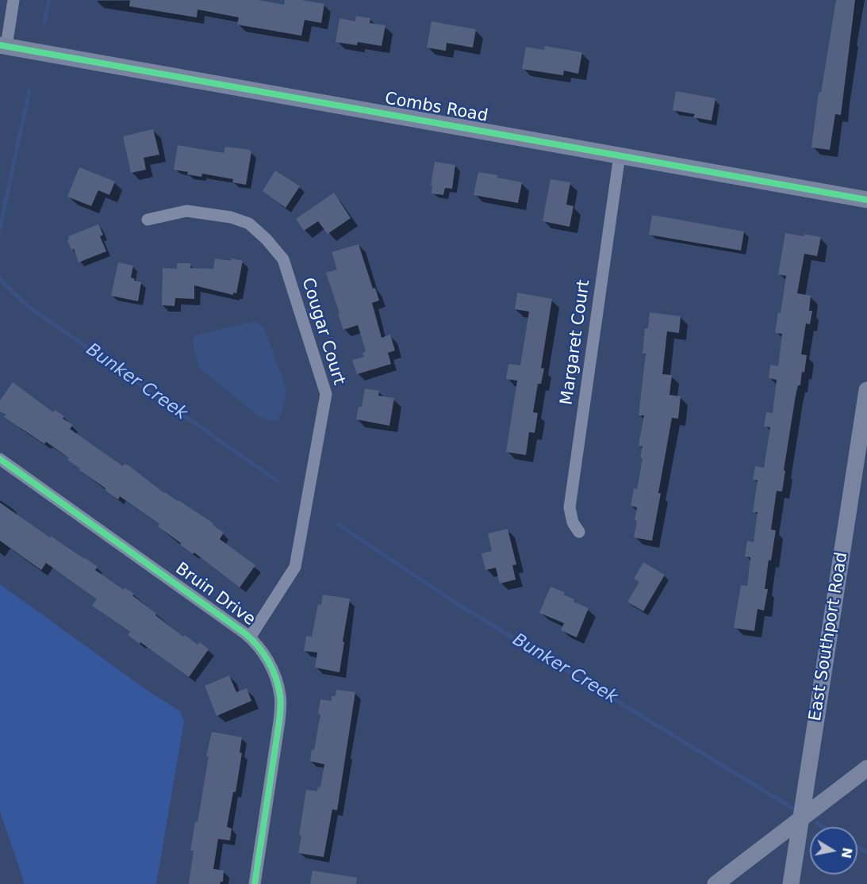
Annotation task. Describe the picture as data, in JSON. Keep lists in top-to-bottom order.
{
  "streets": {
    "street": [
      "Combs Road",
      "Cougar Court",
      "Margaret Court",
      "Bruin Drive",
      "East Southport Road"
    ]
  },
  "crossings": [
    ["Combs Road", "Margaret Court"],
    ["Cougar Court", "Bruin Drive"]
  ],
  "water": ["Bunker Creek"],
  "north": "right"
}
